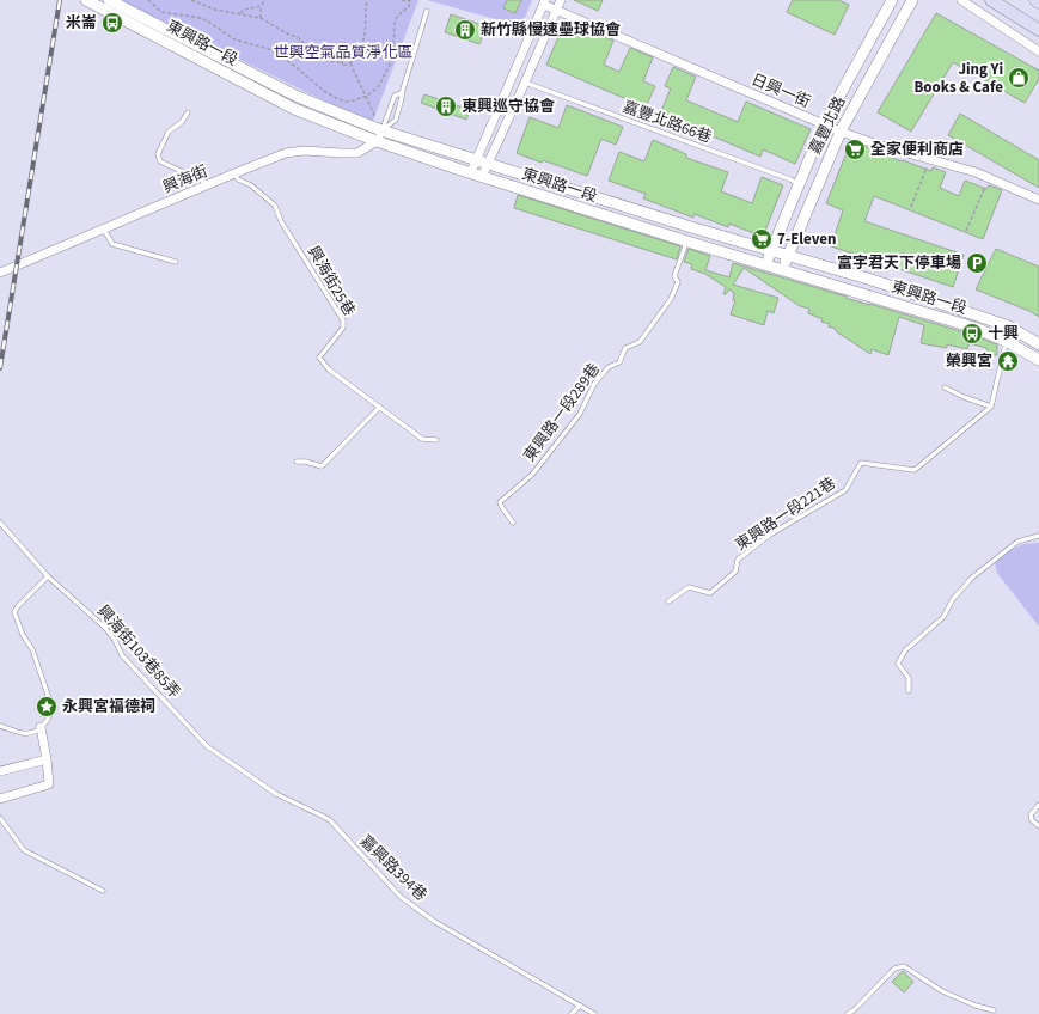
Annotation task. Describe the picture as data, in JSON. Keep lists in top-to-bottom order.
{
  "streets": {
    "street": [
      "東興路一段",
      "日興一街",
      "嘉豐北路",
      "興海街"
    ],
    "lane": [
      "嘉豐北路66巷",
      "興海街25巷",
      "東興路一段289巷",
      "東興路一段221巷",
      "興海街103巷85弄",
      "嘉興路394巷"
    ]
  },
  "crossings": [
    ["東興路一段", "嘉豐北路"],
    ["東興路一段", "興海街"],
    ["東興路一段", "東興路一段289巷"],
    ["日興一街", "嘉豐北路"],
    ["嘉豐北路66巷", "嘉豐北路"],
    ["興海街", "興海街25巷"],
    ["興海街103巷85弄", "嘉興路394巷"]
  ],
  "parks": ["世興空氣品質淨化區"],
  "places": {
    "bus stop": ["米崙", "十興"],
    "building": ["新竹縣慢速壘球協會", "東興巡守協會"],
    "shop": ["Jing Yi Books & Cafe"],
    "supermarket": ["全家便利商店", "7-Eleven"],
    "parking": ["富宇君天下停車場"],
    "temple": ["榮興宮"],
    "place": ["永興宮福德祠"]
  }
}
